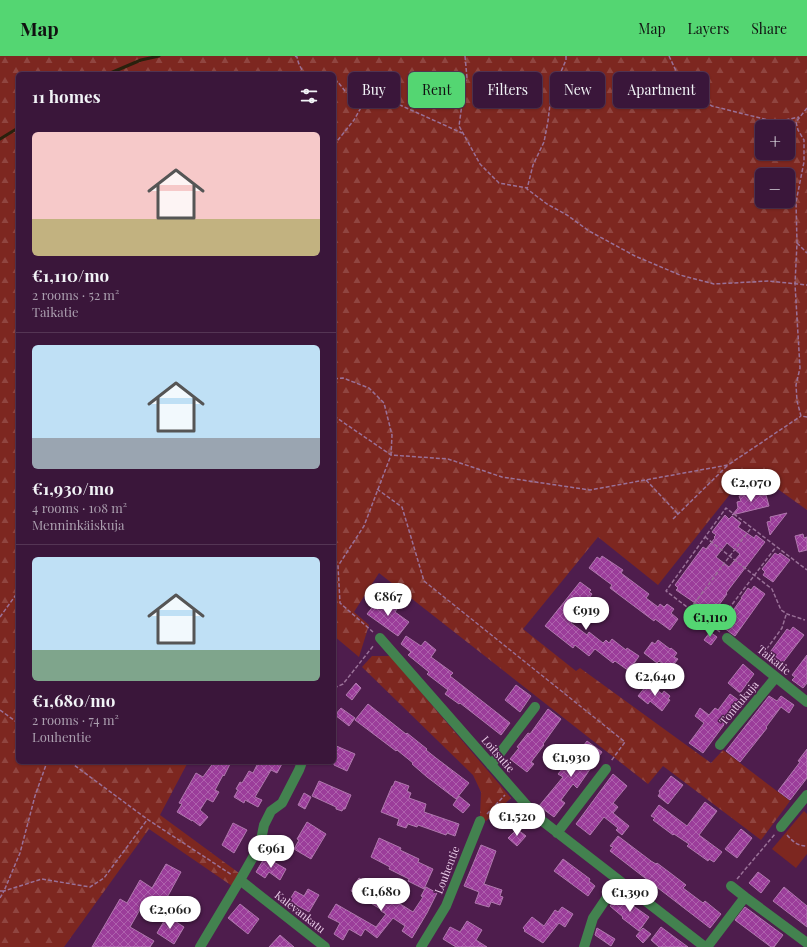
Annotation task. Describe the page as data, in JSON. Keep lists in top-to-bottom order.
{
  "streets": {
    "street": [
      "Taikatie",
      "Tonttukuja",
      "Loitsutie",
      "Louhentie",
      "Kalevankatu"
    ]
  },
  "crossings": [
    ["Taikatie", "Tonttukuja"]
  ],
  "page": {
    "header": "Map",
    "nav": ["Map", "Layers", "Share"],
    "chip": [
      "Buy",
      "Rent",
      "Filters",
      "New",
      "Apartment"
    ],
    "heading": "11 homes",
    "map_buttons": ["+", "−"],
    "list": [
      {
        "name": "€1,110/mo",
        "note": "2 rooms · 52 m² · Taikatie"
      },
      {
        "name": "€1,930/mo",
        "note": "4 rooms · 108 m² · Menninkäiskuja"
      },
      {
        "name": "€1,680/mo",
        "note": "2 rooms · 74 m² · Louhentie"
      }
    ],
    "price": [
      "€2,070",
      "€867",
      "€919",
      "€1,110",
      "€2,640",
      "€1,930",
      "€1,520",
      "€961",
      "€1,680",
      "€1,390",
      "€2,060"
    ]
  }
}
